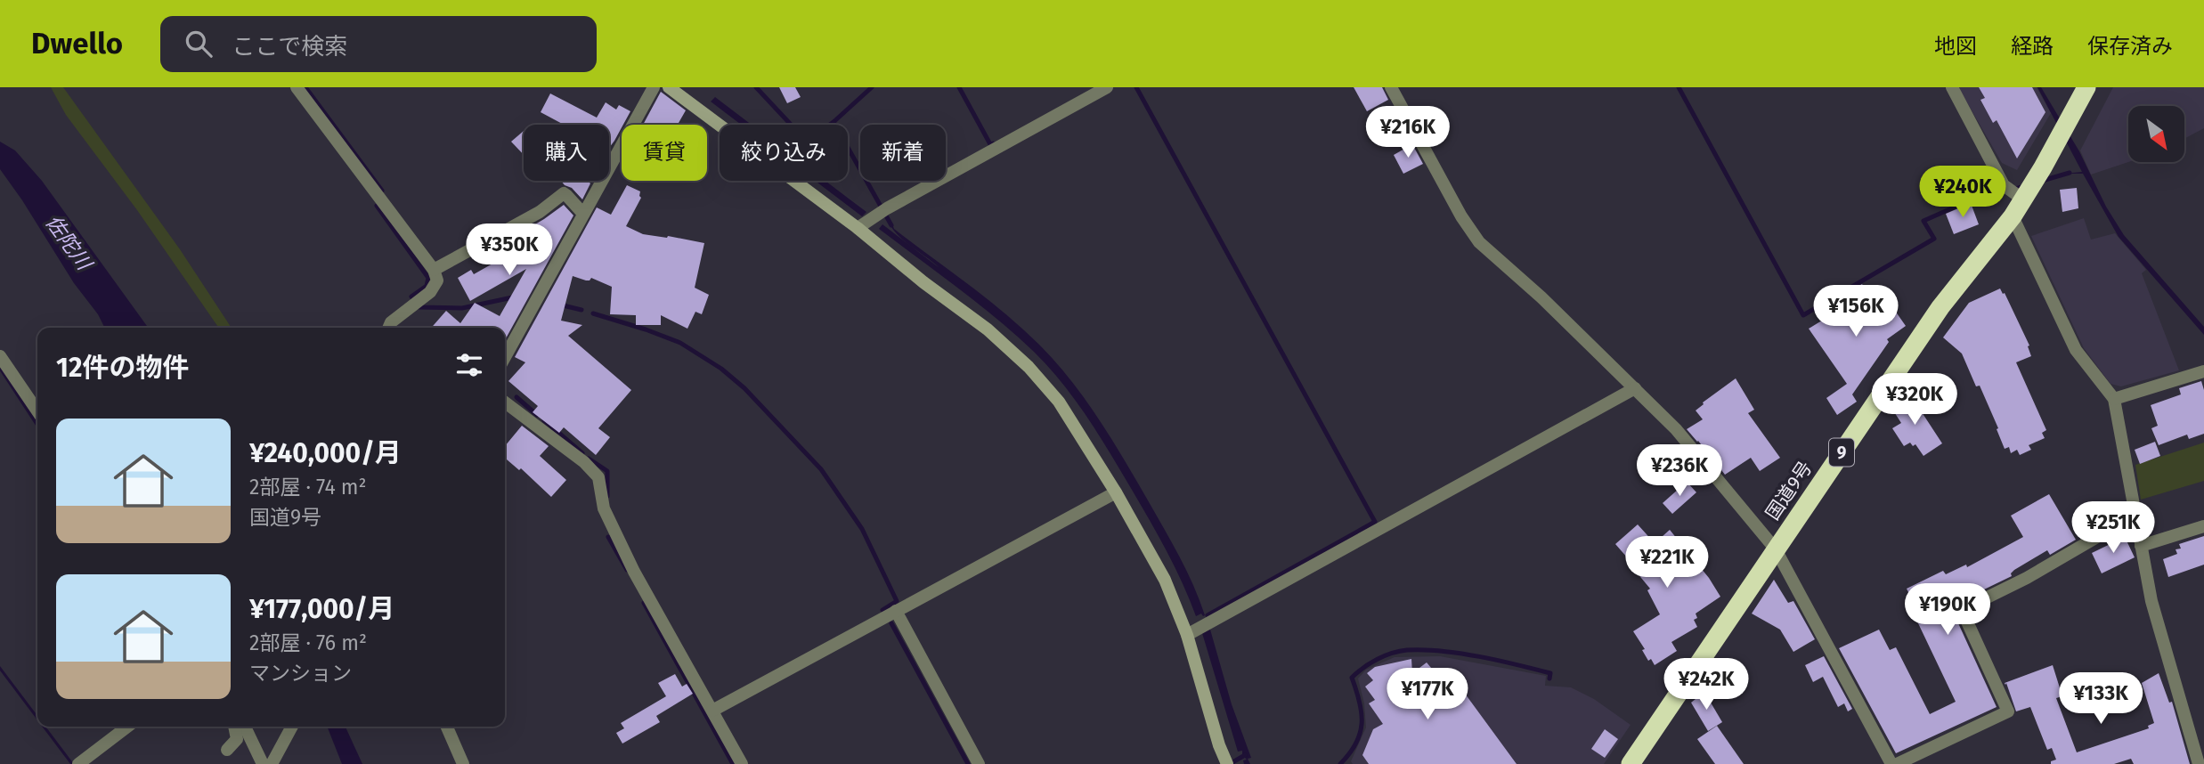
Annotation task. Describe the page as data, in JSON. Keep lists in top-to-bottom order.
{
  "streets": {
    "highway": ["9", "国道9号"]
  },
  "water": ["佐陀川"],
  "north": "bottom right",
  "page": {
    "header": "Dwello",
    "search": "ここで検索",
    "nav": ["地図", "経路", "保存済み"],
    "price": [
      "¥216K",
      "¥240K",
      "¥350K",
      "¥156K",
      "¥320K",
      "¥236K",
      "¥251K",
      "¥221K",
      "¥190K",
      "¥242K",
      "¥177K",
      "¥133K"
    ],
    "chip": [
      "購入",
      "賃貸",
      "絞り込み",
      "新着"
    ],
    "heading": "12件の物件",
    "list": [
      {
        "name": "¥240,000/月",
        "note": "2部屋 · 74 m² · 国道9号"
      },
      {
        "name": "¥177,000/月",
        "note": "2部屋 · 76 m² · マンション"
      }
    ]
  }
}
